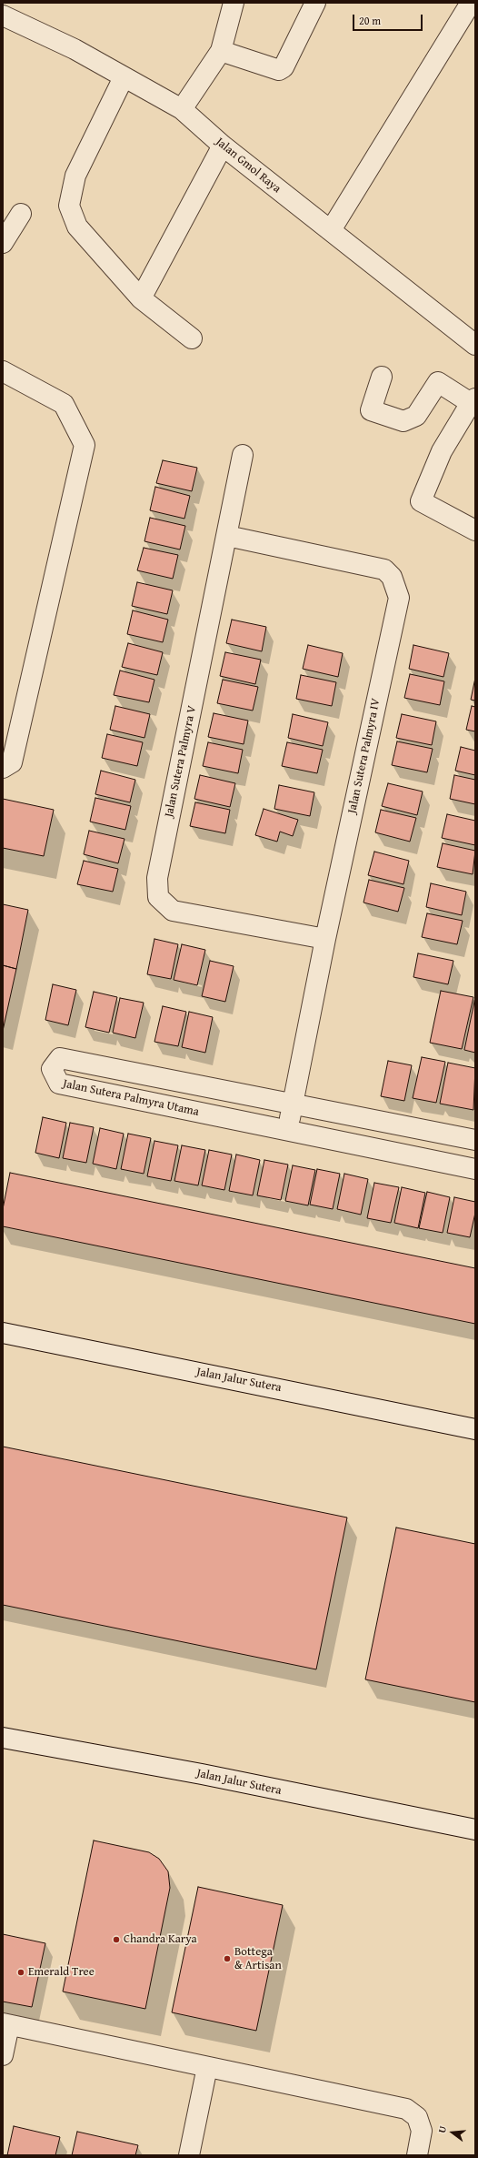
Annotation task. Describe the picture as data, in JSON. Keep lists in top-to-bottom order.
{
  "streets": {
    "street": [
      "Jalan Gmol Raya",
      "Jalan Sutera Palmyra IV",
      "Jalan Sutera Palmyra V",
      "Jalan Sutera Palmyra Utama",
      "Jalan Jalur Sutera"
    ]
  },
  "crossings": [
    ["Jalan Sutera Palmyra IV", "Jalan Sutera Palmyra V"],
    ["Jalan Sutera Palmyra IV", "Jalan Sutera Palmyra Utama"]
  ],
  "places": ["Chandra Karya", "Bottega & Artisan", "Emerald Tree"],
  "scale_bar": "20 m",
  "north": "left"
}
